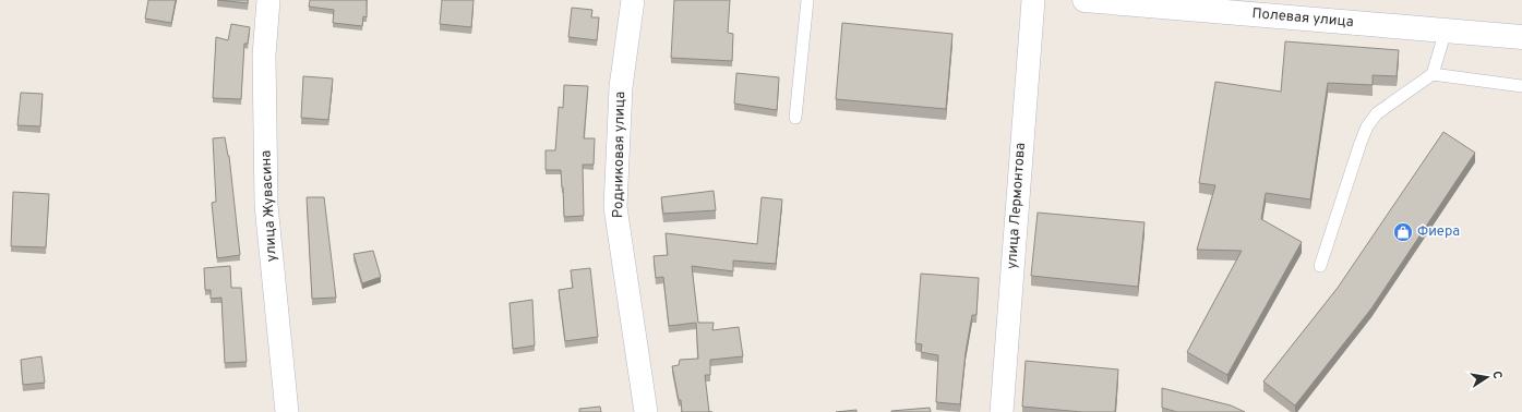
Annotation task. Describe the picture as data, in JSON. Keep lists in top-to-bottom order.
{
  "streets": {
    "street": [
      "Полевая улица",
      "Родниковая улица",
      "улица Жувасина",
      "улица Лермонтова"
    ]
  },
  "places": {
    "shop": ["Фиера"]
  },
  "north": "right"
}
